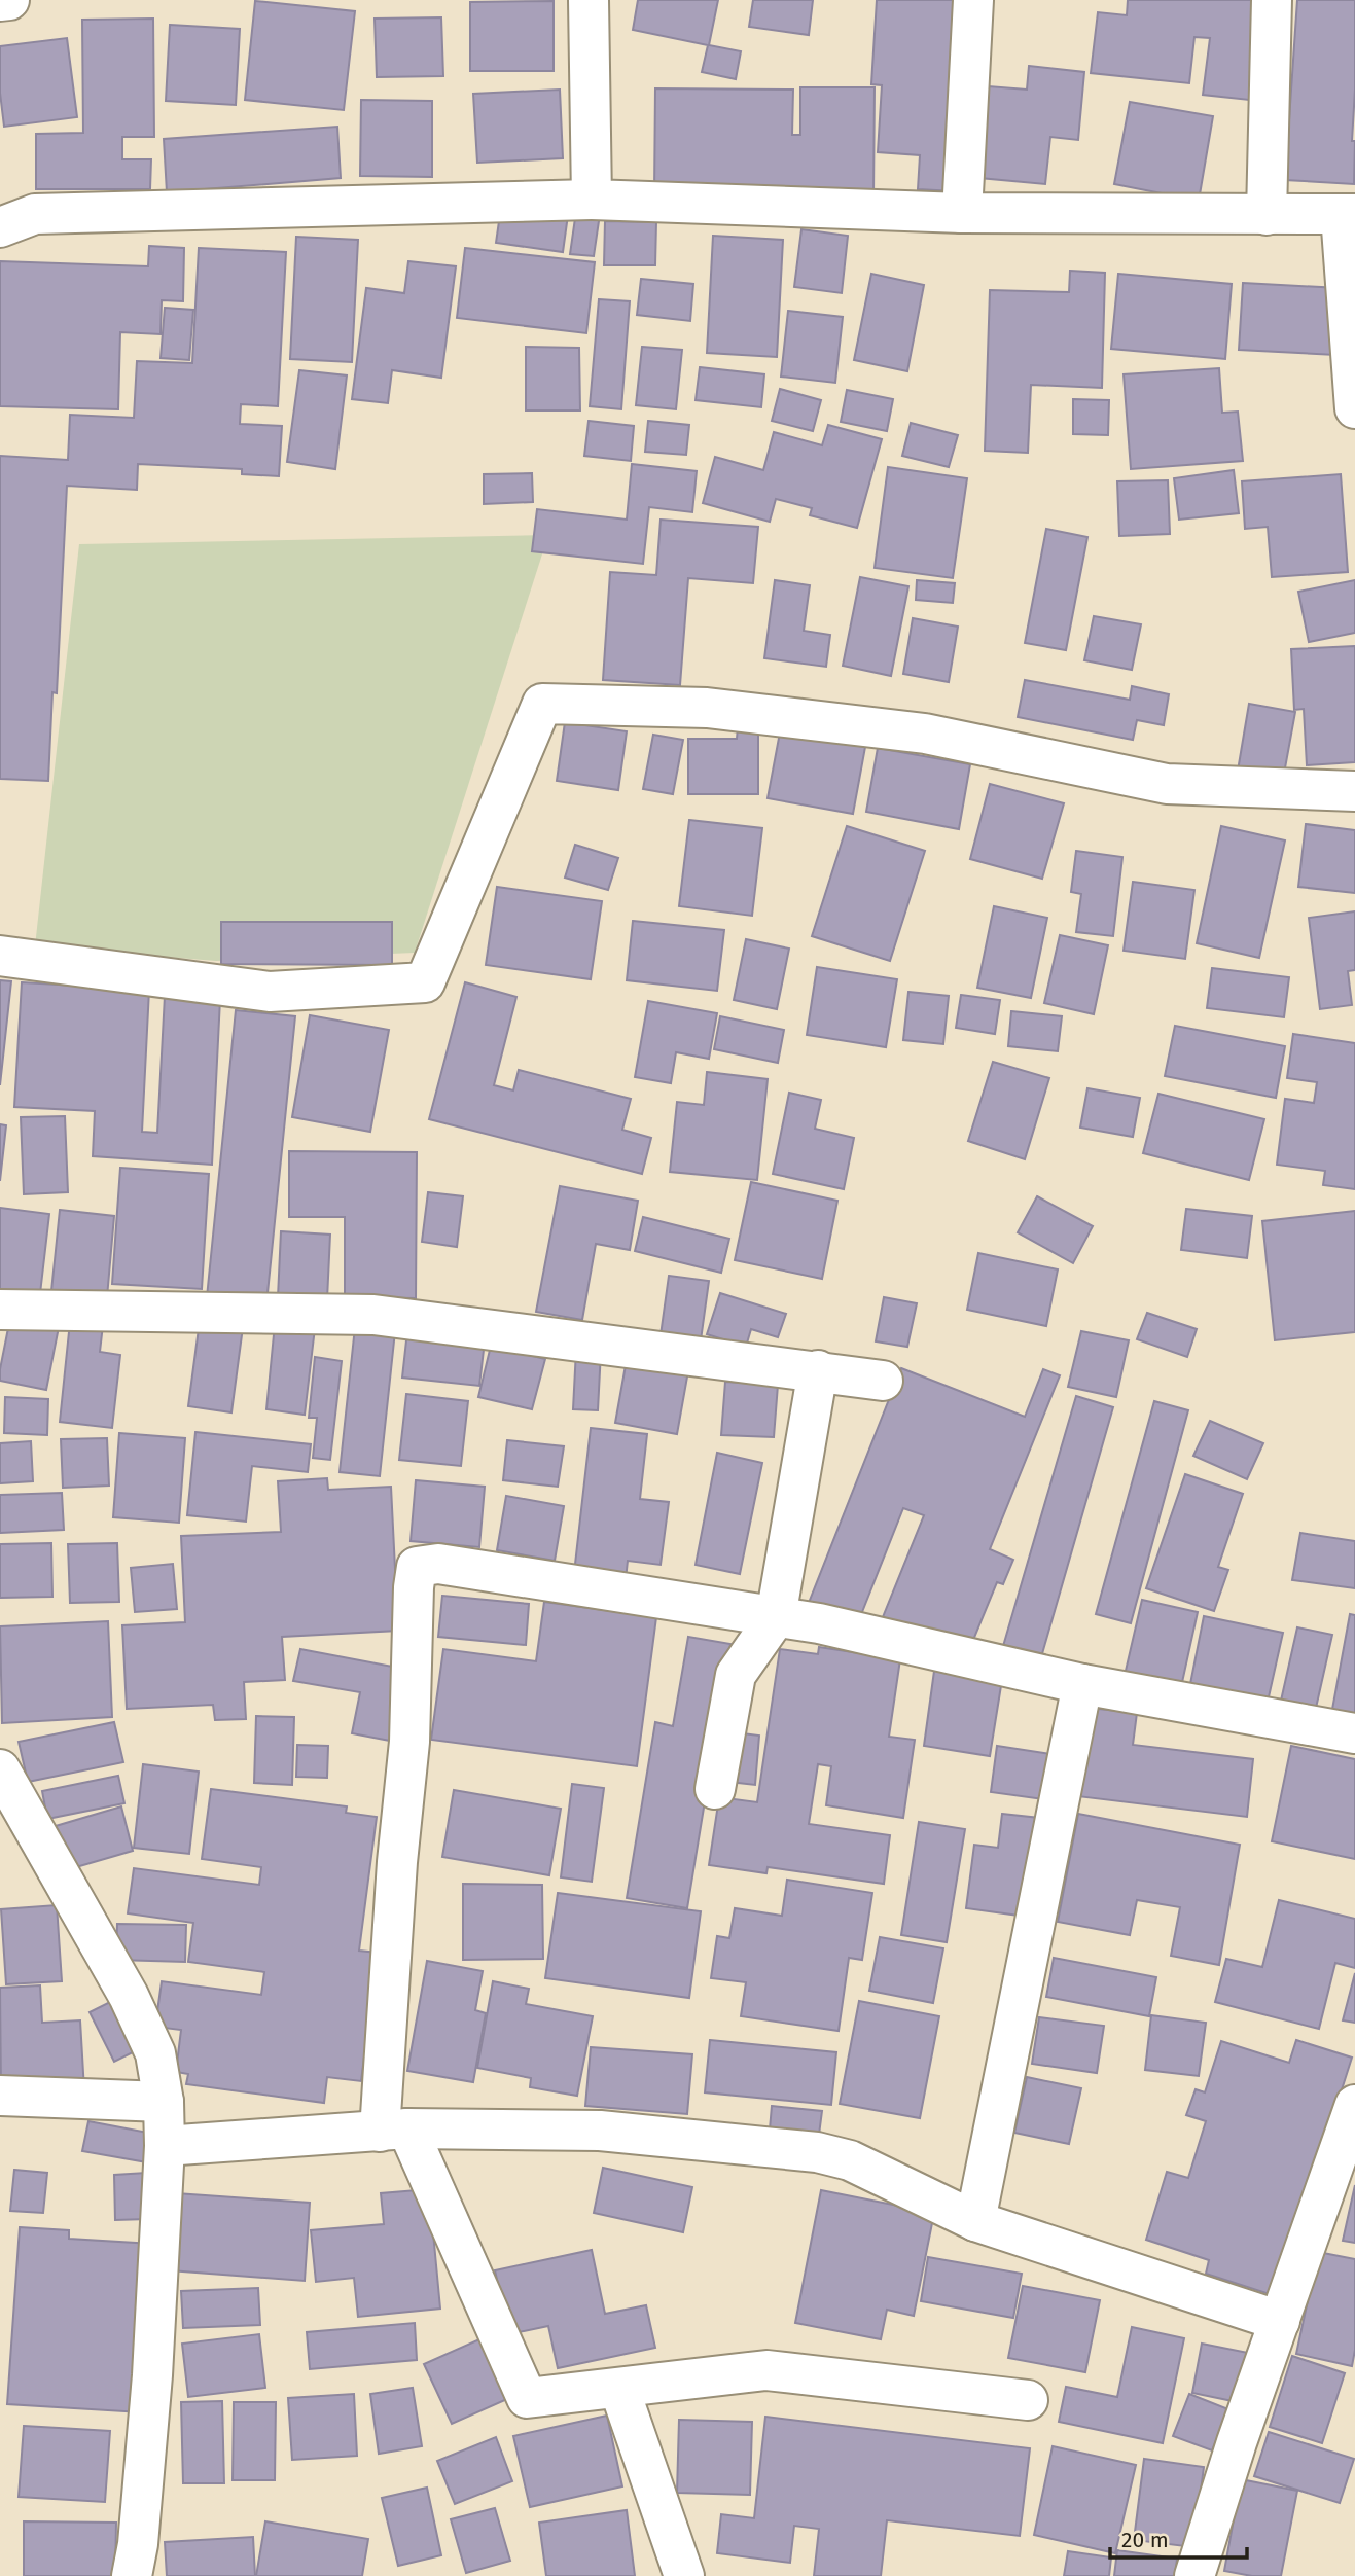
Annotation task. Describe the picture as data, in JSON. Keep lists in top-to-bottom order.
{
  "scale_bar": "20 m"
}
